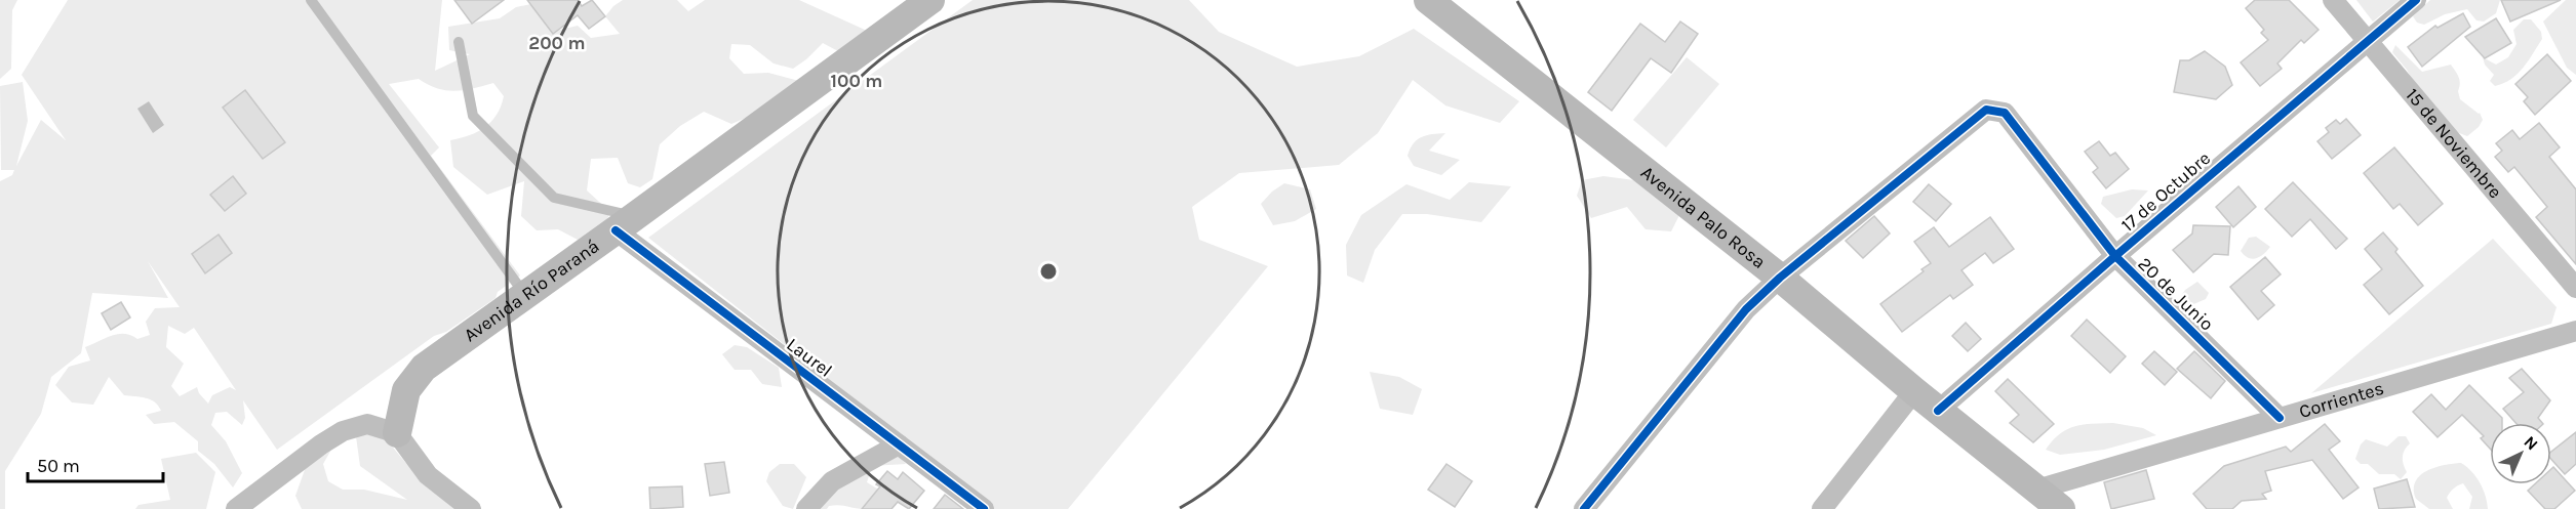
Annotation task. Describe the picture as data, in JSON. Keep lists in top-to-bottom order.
{
  "streets": {
    "main road": ["Avenida Palo Rosa", "Avenida Río Paraná"],
    "street": [
      "15 de Noviembre",
      "17 de Octubre",
      "20 de Junio",
      "Laurel",
      "Corrientes"
    ]
  },
  "crossings": [
    ["15 de Noviembre", "17 de Octubre"],
    ["17 de Octubre", "Avenida Palo Rosa"],
    ["17 de Octubre", "20 de Junio"],
    ["Avenida Palo Rosa", "20 de Junio"],
    ["Avenida Palo Rosa", "Corrientes"],
    ["Avenida Río Paraná", "Laurel"],
    ["20 de Junio", "Corrientes"]
  ],
  "scale_bar": "50 m",
  "north": "top right",
  "rings": ["200 m", "100 m"]
}
